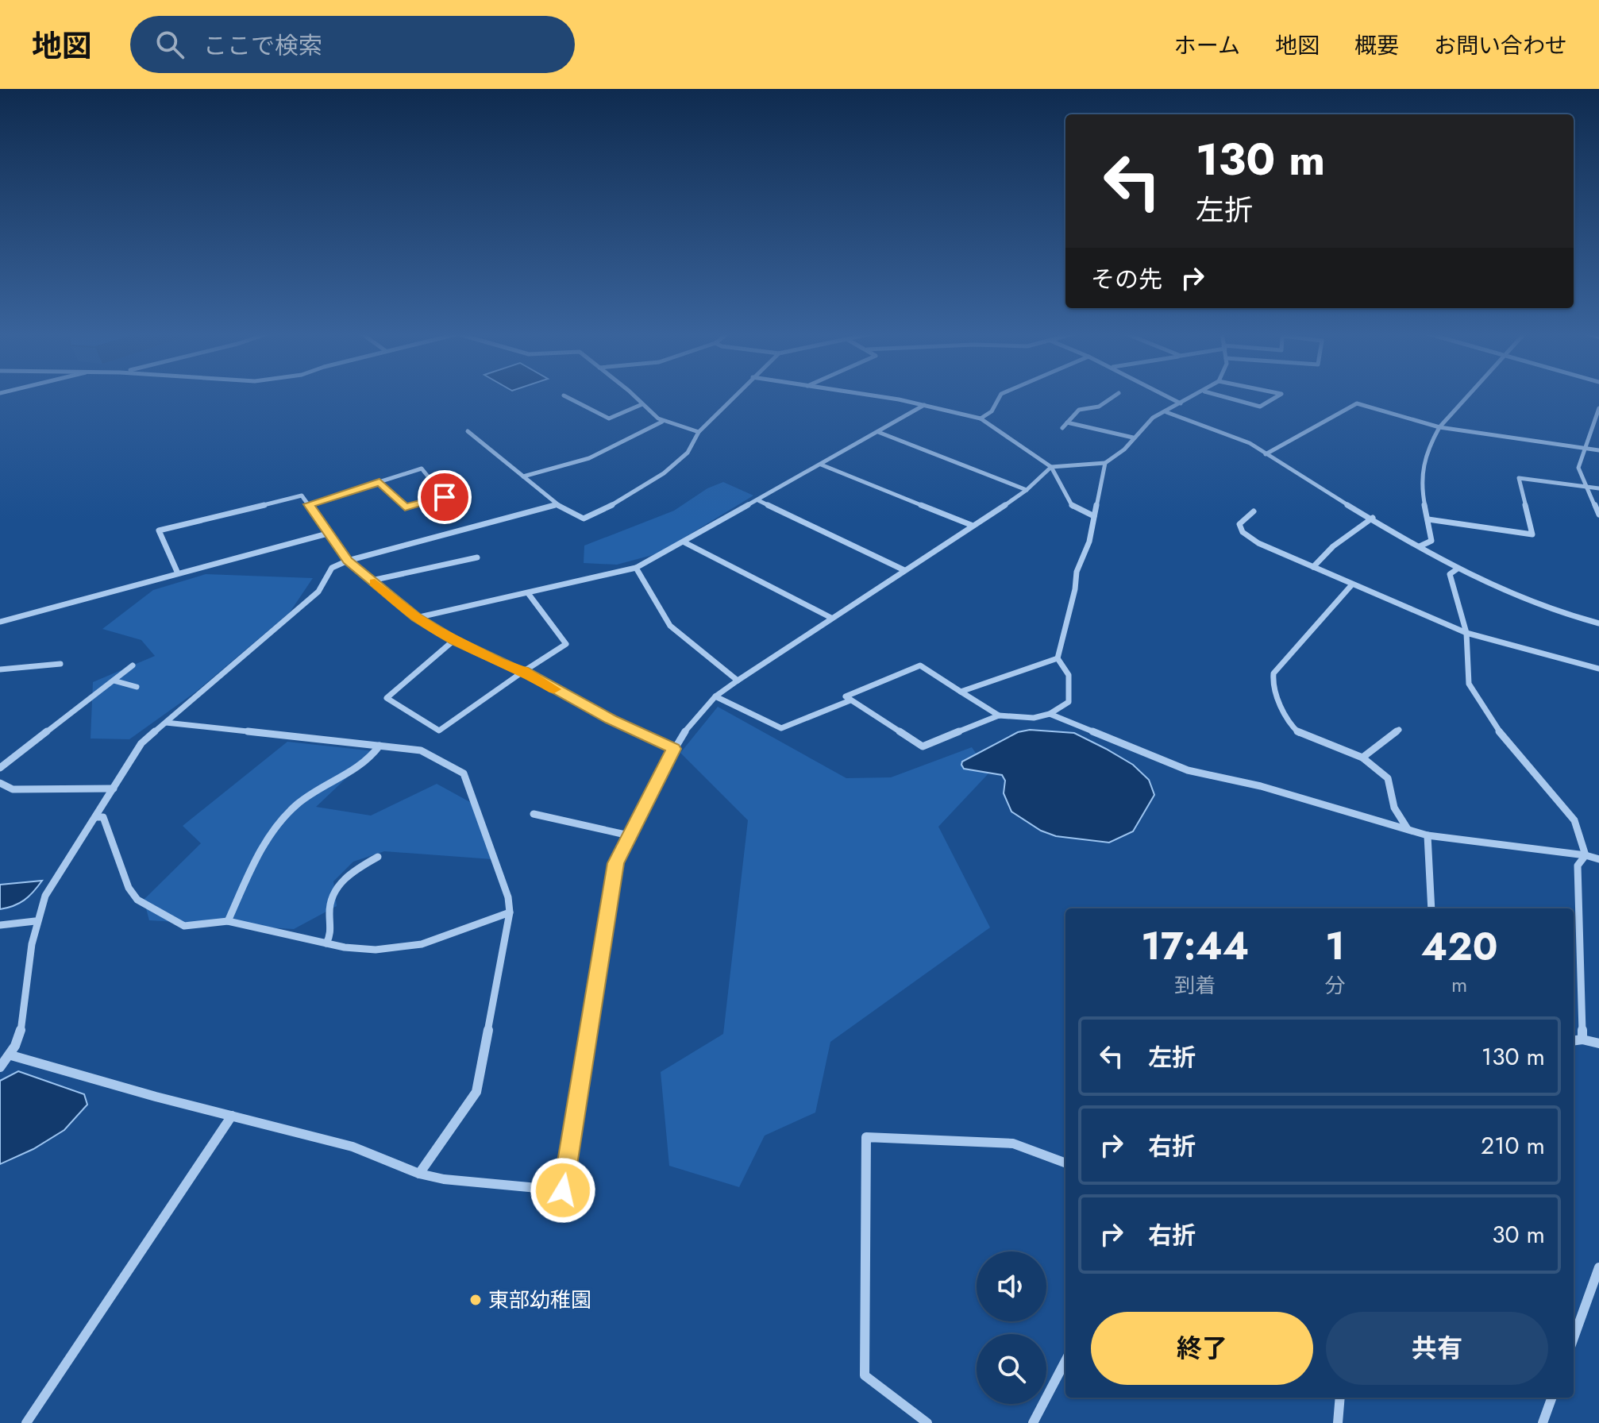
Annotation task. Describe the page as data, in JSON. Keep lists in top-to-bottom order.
{
  "places": ["東部幼稚園"],
  "page": {
    "header": "地図",
    "search": "ここで検索",
    "nav": [
      "ホーム",
      "地図",
      "概要",
      "お問い合わせ"
    ],
    "turn": ["130 m", "左折"],
    "then": "その先",
    "eta": [
      "17:44",
      "到着",
      "1",
      "分",
      "420",
      "m"
    ],
    "list": [
      {
        "name": "左折",
        "value": "130 m"
      },
      {
        "name": "右折",
        "value": "210 m"
      },
      {
        "name": "右折",
        "value": "30 m"
      }
    ],
    "buttons": ["終了", "共有"]
  }
}
